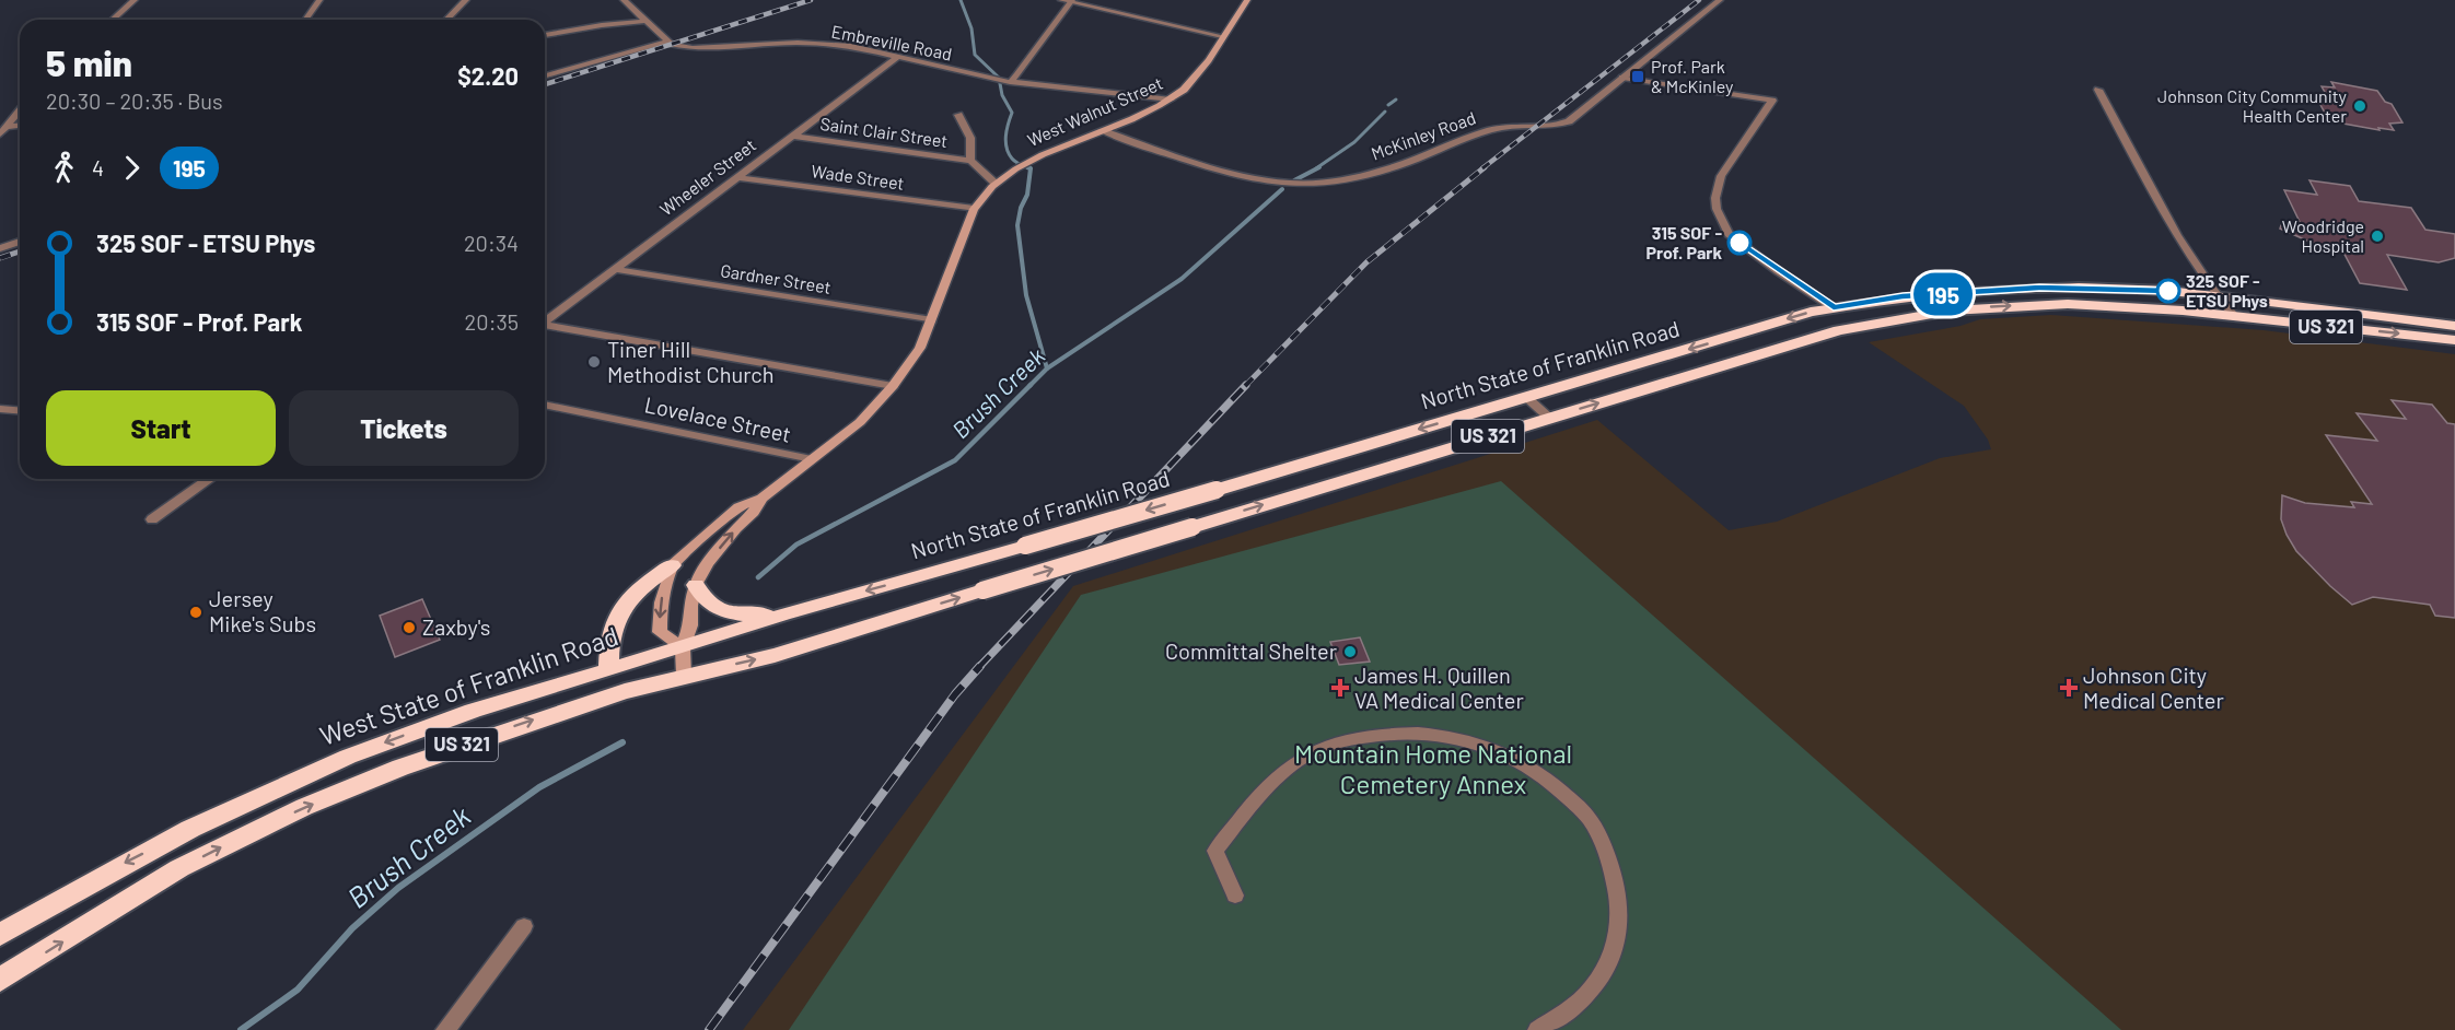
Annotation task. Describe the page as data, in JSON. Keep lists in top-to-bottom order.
{
  "streets": {
    "highway": ["US 321", "North State of Franklin Road", "West State of Franklin Road"],
    "main road": ["West Walnut Street"],
    "street": [
      "Embreville Road",
      "Saint Clair Street",
      "McKinley Road",
      "Wheeler Street",
      "Wade Street",
      "Gardner Street",
      "Lovelace Street"
    ]
  },
  "crossings": [
    ["Embreville Road", "West Walnut Street"],
    ["Embreville Road", "Wheeler Street"],
    ["West Walnut Street", "McKinley Road"],
    ["West Walnut Street", "Wade Street"],
    ["West Walnut Street", "Gardner Street"],
    ["West Walnut Street", "US 321"],
    ["West Walnut Street", "North State of Franklin Road"],
    ["West Walnut Street", "Lovelace Street"],
    ["West Walnut Street", "West State of Franklin Road"],
    ["Saint Clair Street", "Wheeler Street"],
    ["Wheeler Street", "Wade Street"],
    ["Wheeler Street", "Gardner Street"],
    ["North State of Franklin Road", "West State of Franklin Road"]
  ],
  "water": ["Brush Creek"],
  "parks": ["Mountain Home National Cemetery Annex"],
  "places": {
    "transit": ["Prof. Park & McKinley"],
    "other": [
      "Johnson City Community Health Center",
      "Woodridge Hospital",
      "315 SOF - Prof. Park",
      "325 SOF - ETSU Phys",
      "Tiner Hill Methodist Church",
      "Jersey Mike's Subs",
      "Zaxby's",
      "Committal Shelter"
    ],
    "health": ["James H. Quillen VA Medical Center", "Johnson City Medical Center"]
  },
  "lines": ["bus line 195"],
  "page": {
    "on_map": "195",
    "heading": ["5 min", "20:30 – 20:35 · Bus", "$2.20"],
    "legs": ["4", "195"],
    "list": [
      {
        "name": "325 SOF - ETSU Phys",
        "value": "20:34"
      },
      {
        "name": "315 SOF - Prof. Park",
        "value": "20:35"
      }
    ],
    "buttons": ["Start", "Tickets"]
  }
}
